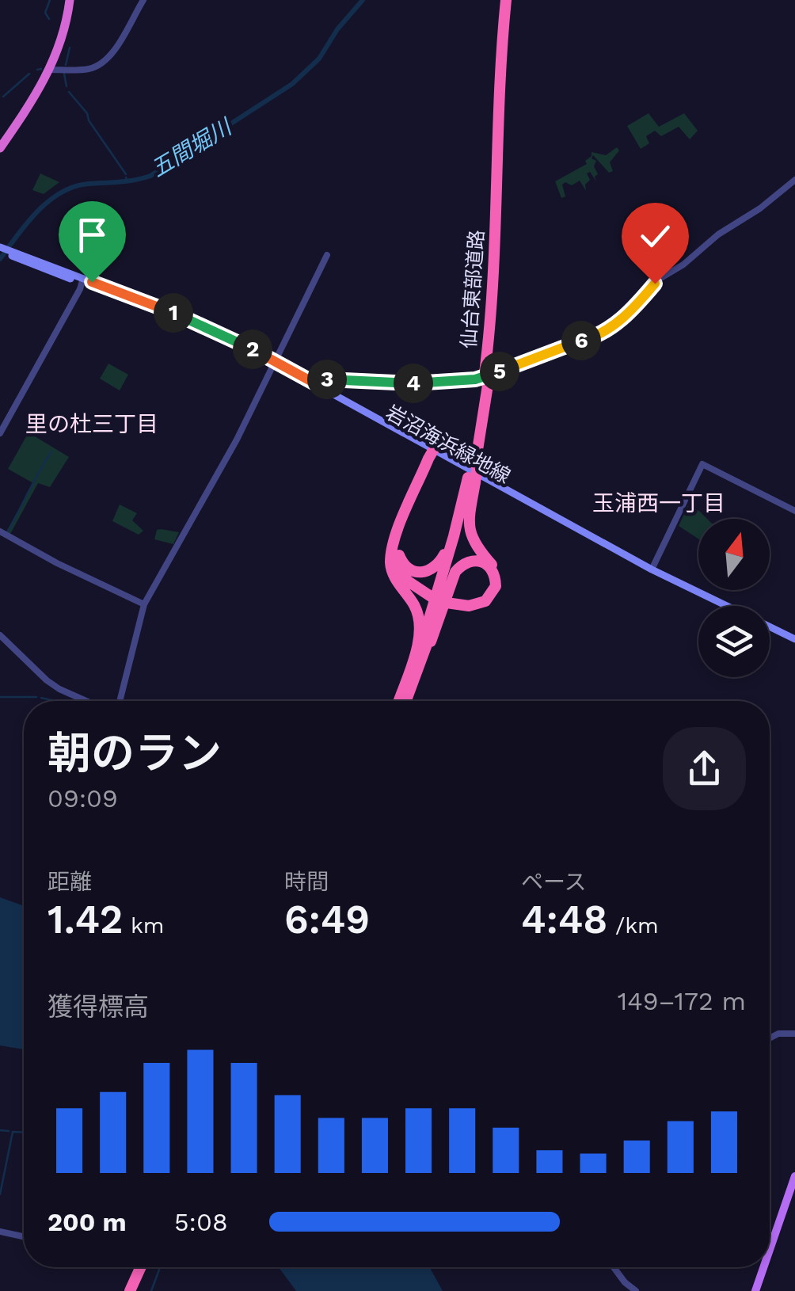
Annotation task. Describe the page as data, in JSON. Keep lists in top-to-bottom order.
{
  "streets": {
    "highway": ["仙台東部道路"],
    "main road": ["岩沼海浜緑地線"]
  },
  "districts": ["里の杜三丁目", "玉浦西一丁目"],
  "water": ["五間堀川"],
  "north": "top",
  "page": {
    "pins": [
      "1",
      "6",
      "2",
      "5",
      "3",
      "4"
    ],
    "heading": ["朝のラン", "09:09"],
    "stats": [
      ["距離", "1.42 km"],
      ["時間", "6:49"],
      ["ペース", "4:48 /km"]
    ],
    "chart": ["獲得標高", "149–172 m"],
    "list": [
      {
        "name": "200 m",
        "note": "5:08"
      }
    ]
  }
}
